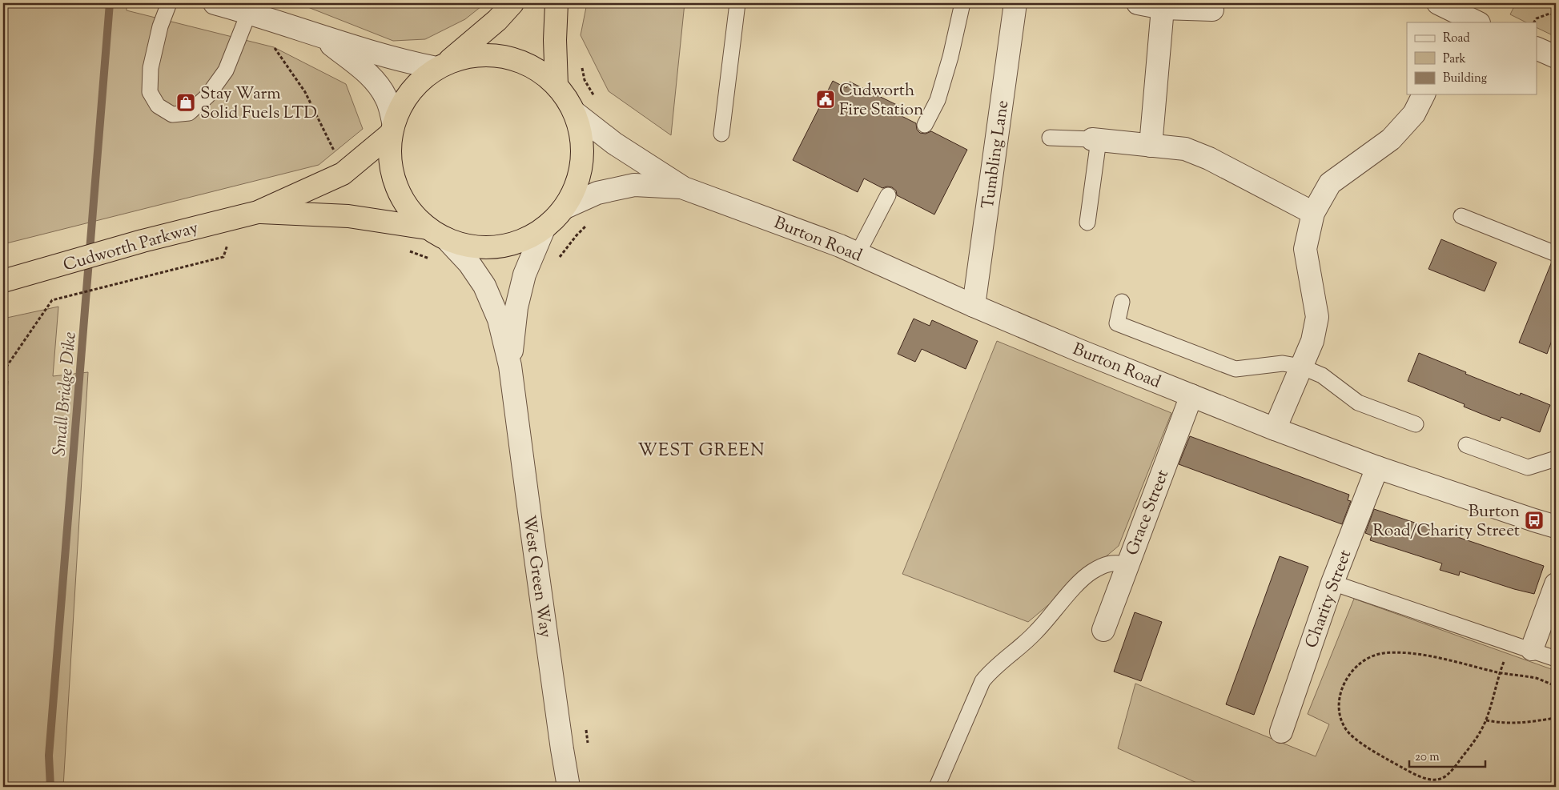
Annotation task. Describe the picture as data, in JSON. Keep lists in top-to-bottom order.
{
  "streets": {
    "highway": ["Cudworth Parkway"],
    "street": [
      "Tumbling Lane",
      "Burton Road",
      "Grace Street",
      "West Green Way",
      "Charity Street"
    ]
  },
  "crossings": [
    ["Tumbling Lane", "Burton Road"],
    ["Burton Road", "Grace Street"],
    ["Burton Road", "Charity Street"]
  ],
  "districts": ["WEST GREEN"],
  "water": ["Small Bridge Dike"],
  "places": {
    "public building": ["Cudworth Fire Station"],
    "shop": ["Stay Warm Solid Fuels LTD"],
    "bus stop": ["Burton Road/Charity Street"]
  },
  "legend": ["Road", "Park", "Building"],
  "scale_bar": "20 m"
}
